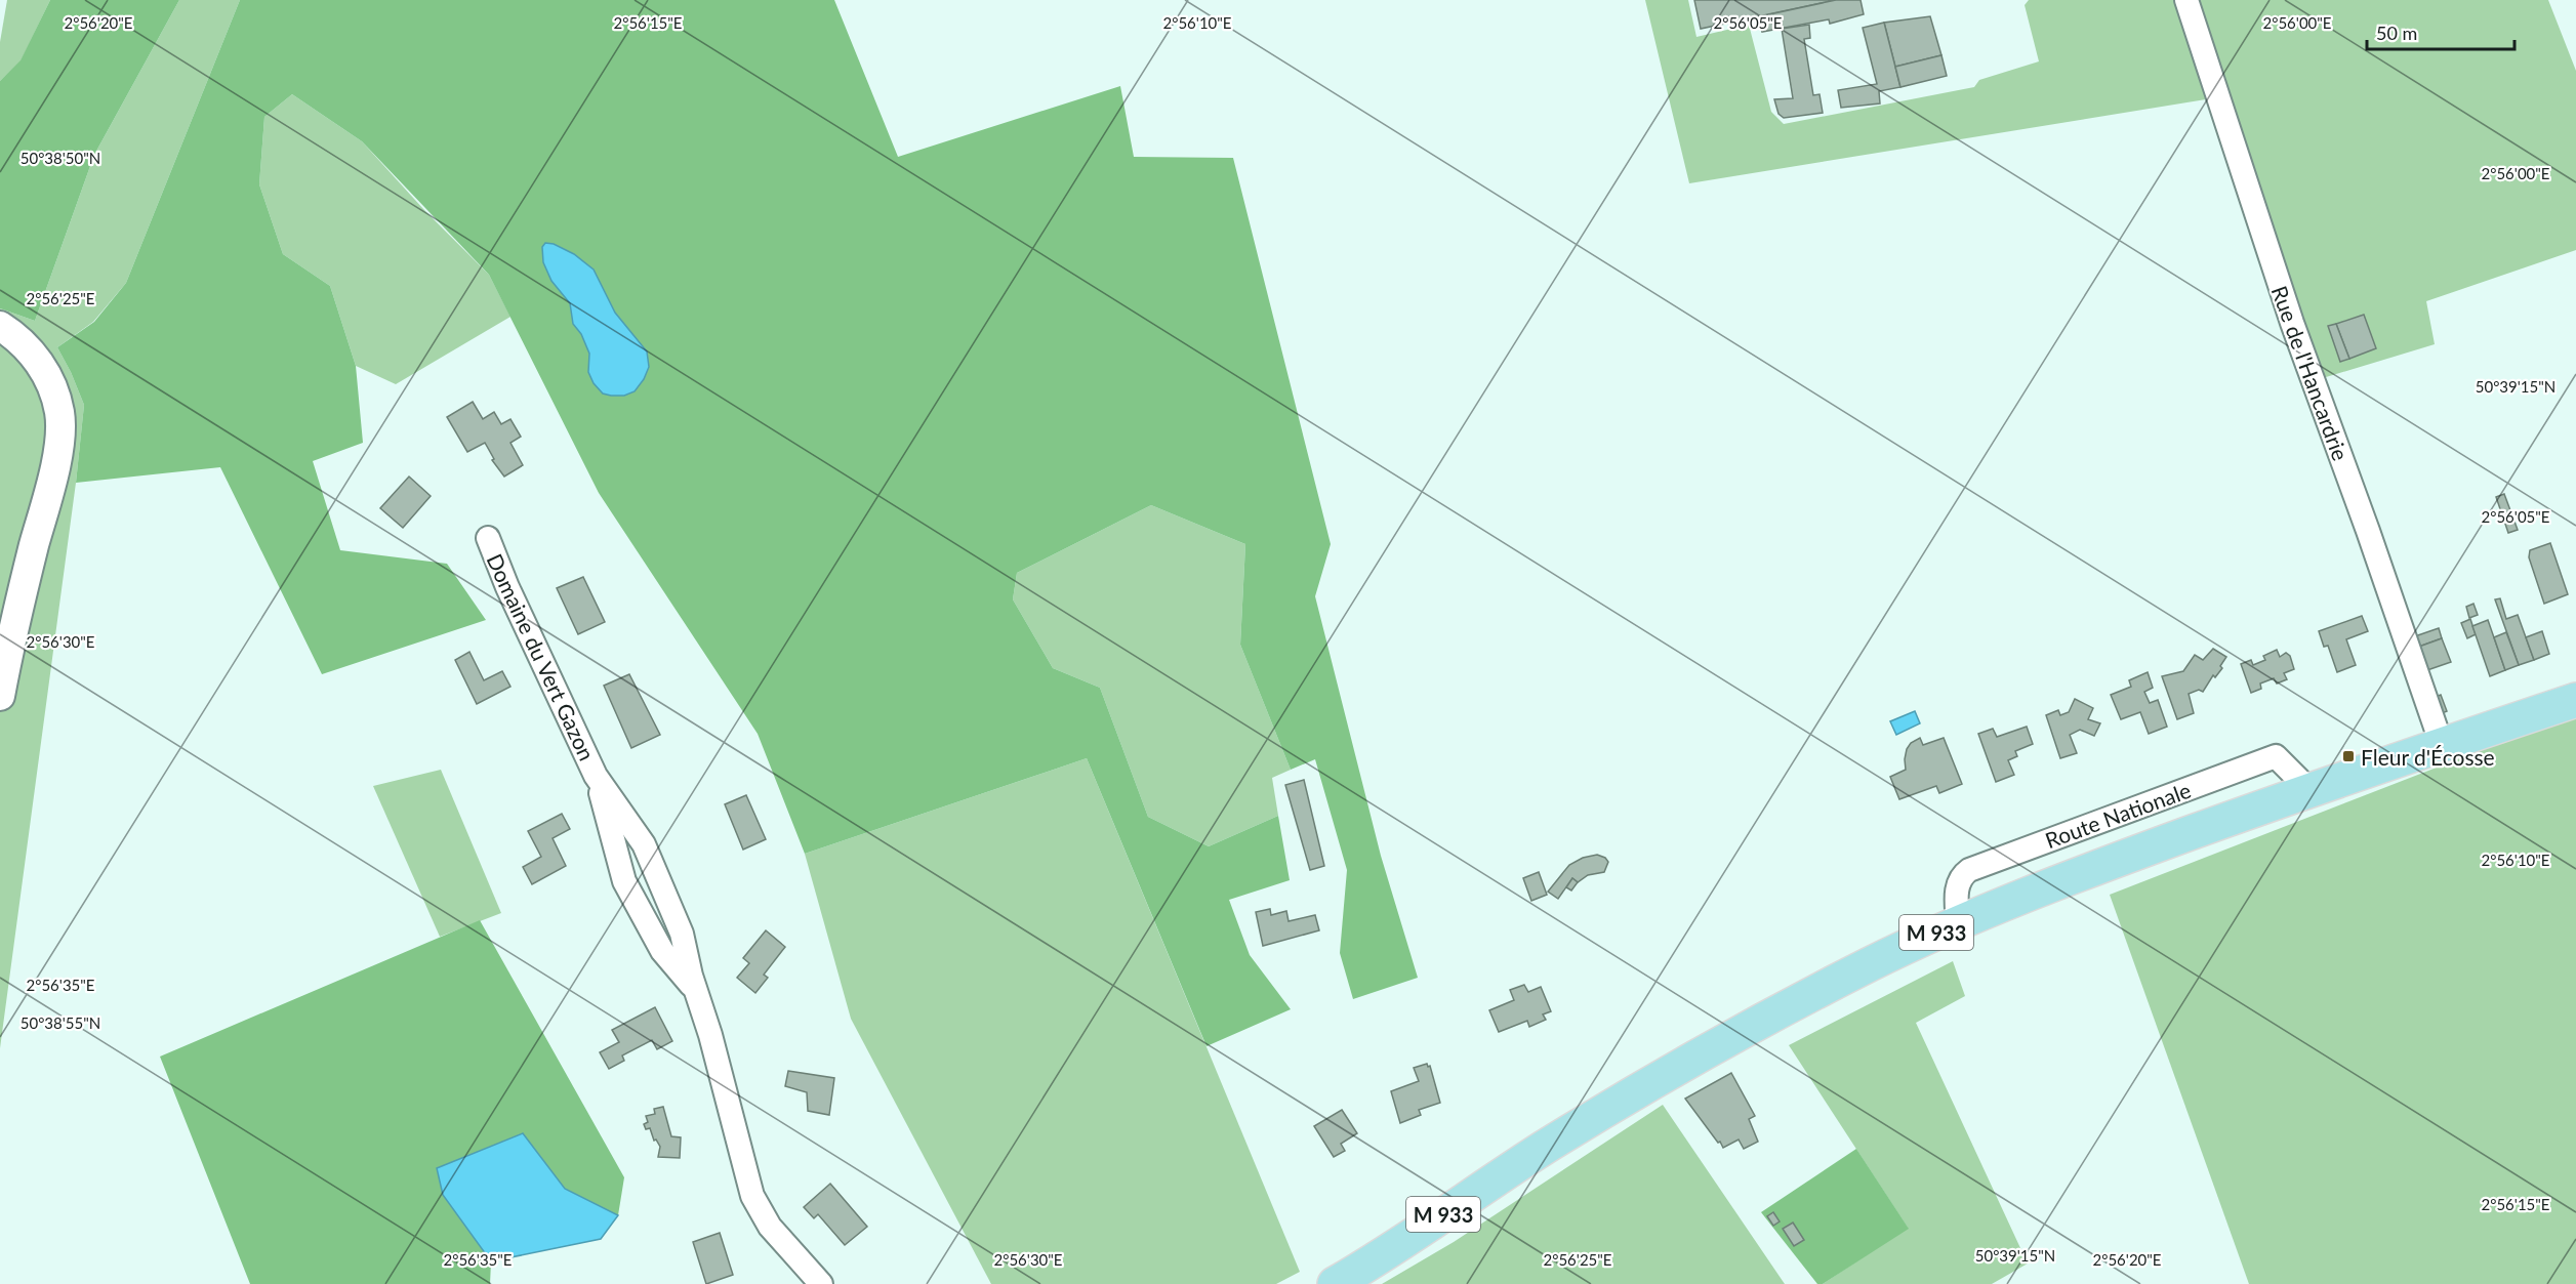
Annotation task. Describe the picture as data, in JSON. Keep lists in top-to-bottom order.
{
  "streets": {
    "main road": ["M 933"],
    "street": ["Rue de l'Hancardrie", "Domaine du Vert Gazon", "Route Nationale"]
  },
  "crossings": [
    ["Rue de l'Hancardrie", "M 933"],
    ["Route Nationale", "M 933"]
  ],
  "places": {
    "transit": ["Fleur d'Écosse"]
  },
  "scale_bar": "50 m",
  "coordinates": [
    "2°56'20\"E",
    "2°56'15\"E",
    "2°56'10\"E",
    "2°56'05\"E",
    "2°56'00\"E",
    "50°38'50\"N",
    "2°56'25\"E",
    "50°39'15\"N",
    "2°56'30\"E",
    "2°56'35\"E",
    "50°38'55\"N"
  ]
}
